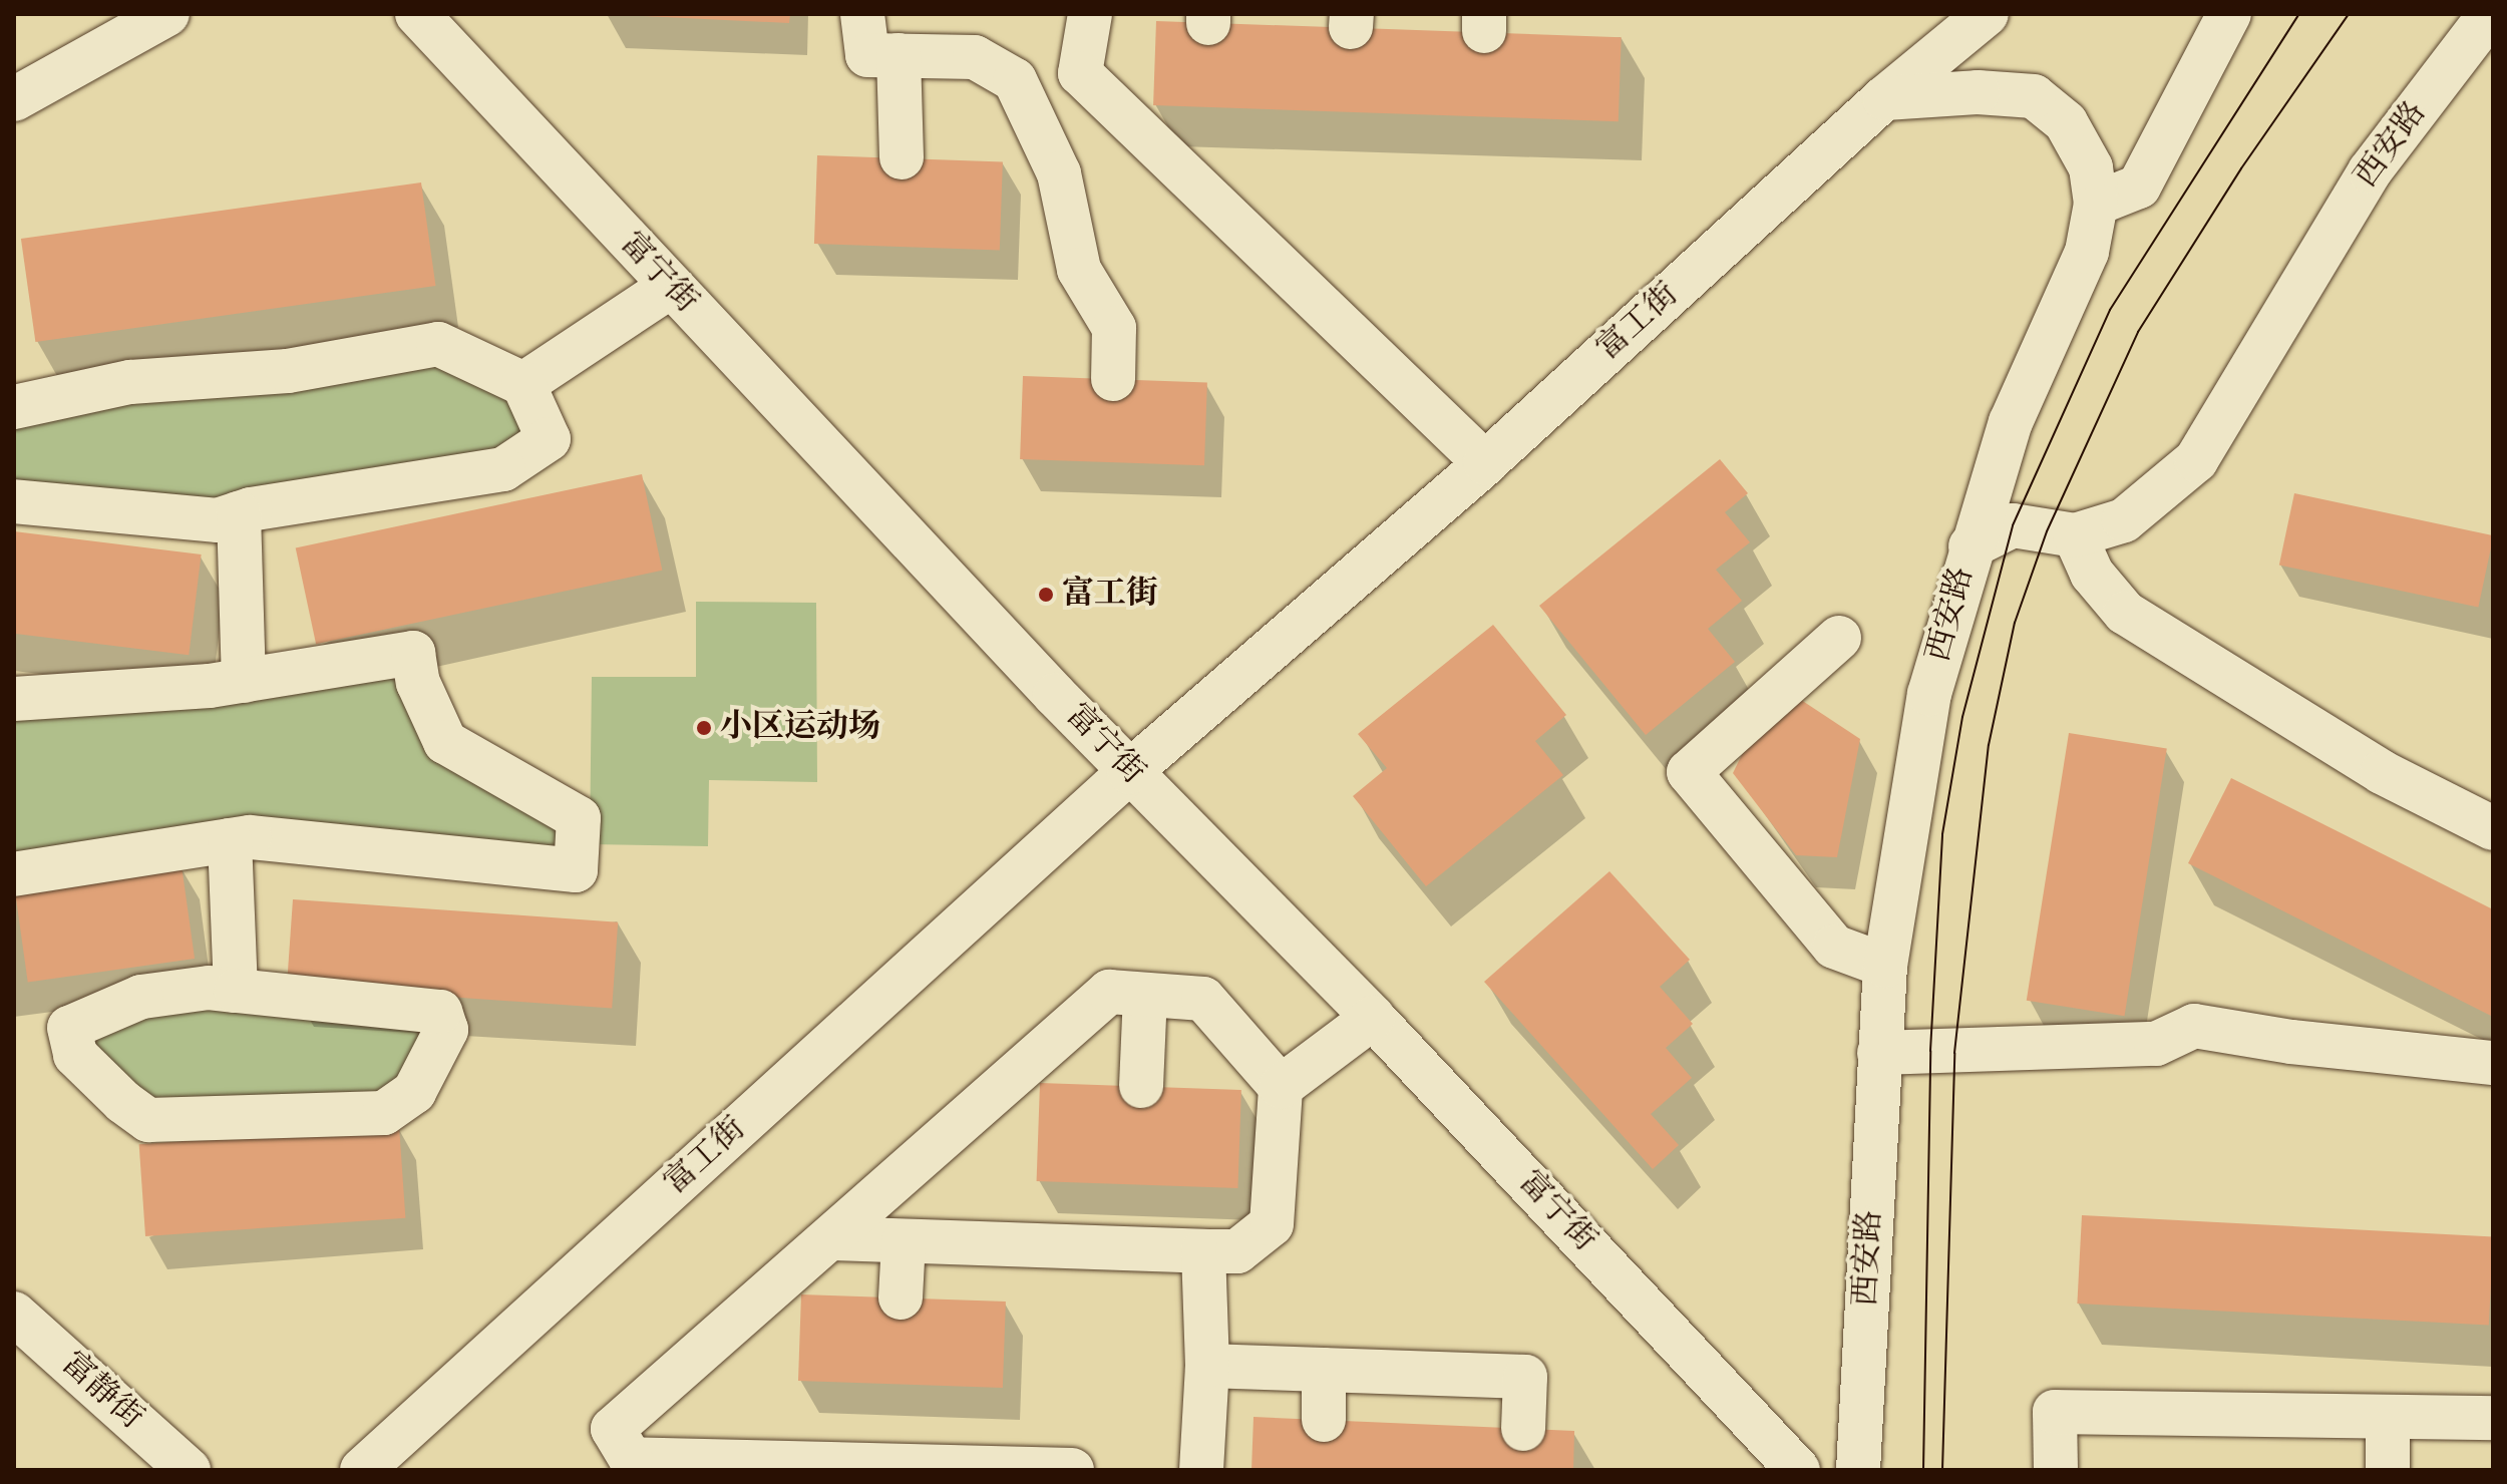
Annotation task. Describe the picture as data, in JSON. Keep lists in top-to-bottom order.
{
  "streets": {
    "street": [
      "西安路",
      "富宁街",
      "富工街",
      "富静街"
    ]
  },
  "crossings": [
    ["富宁街", "富工街"]
  ],
  "places": ["富工街", "小区运动场"]
}
